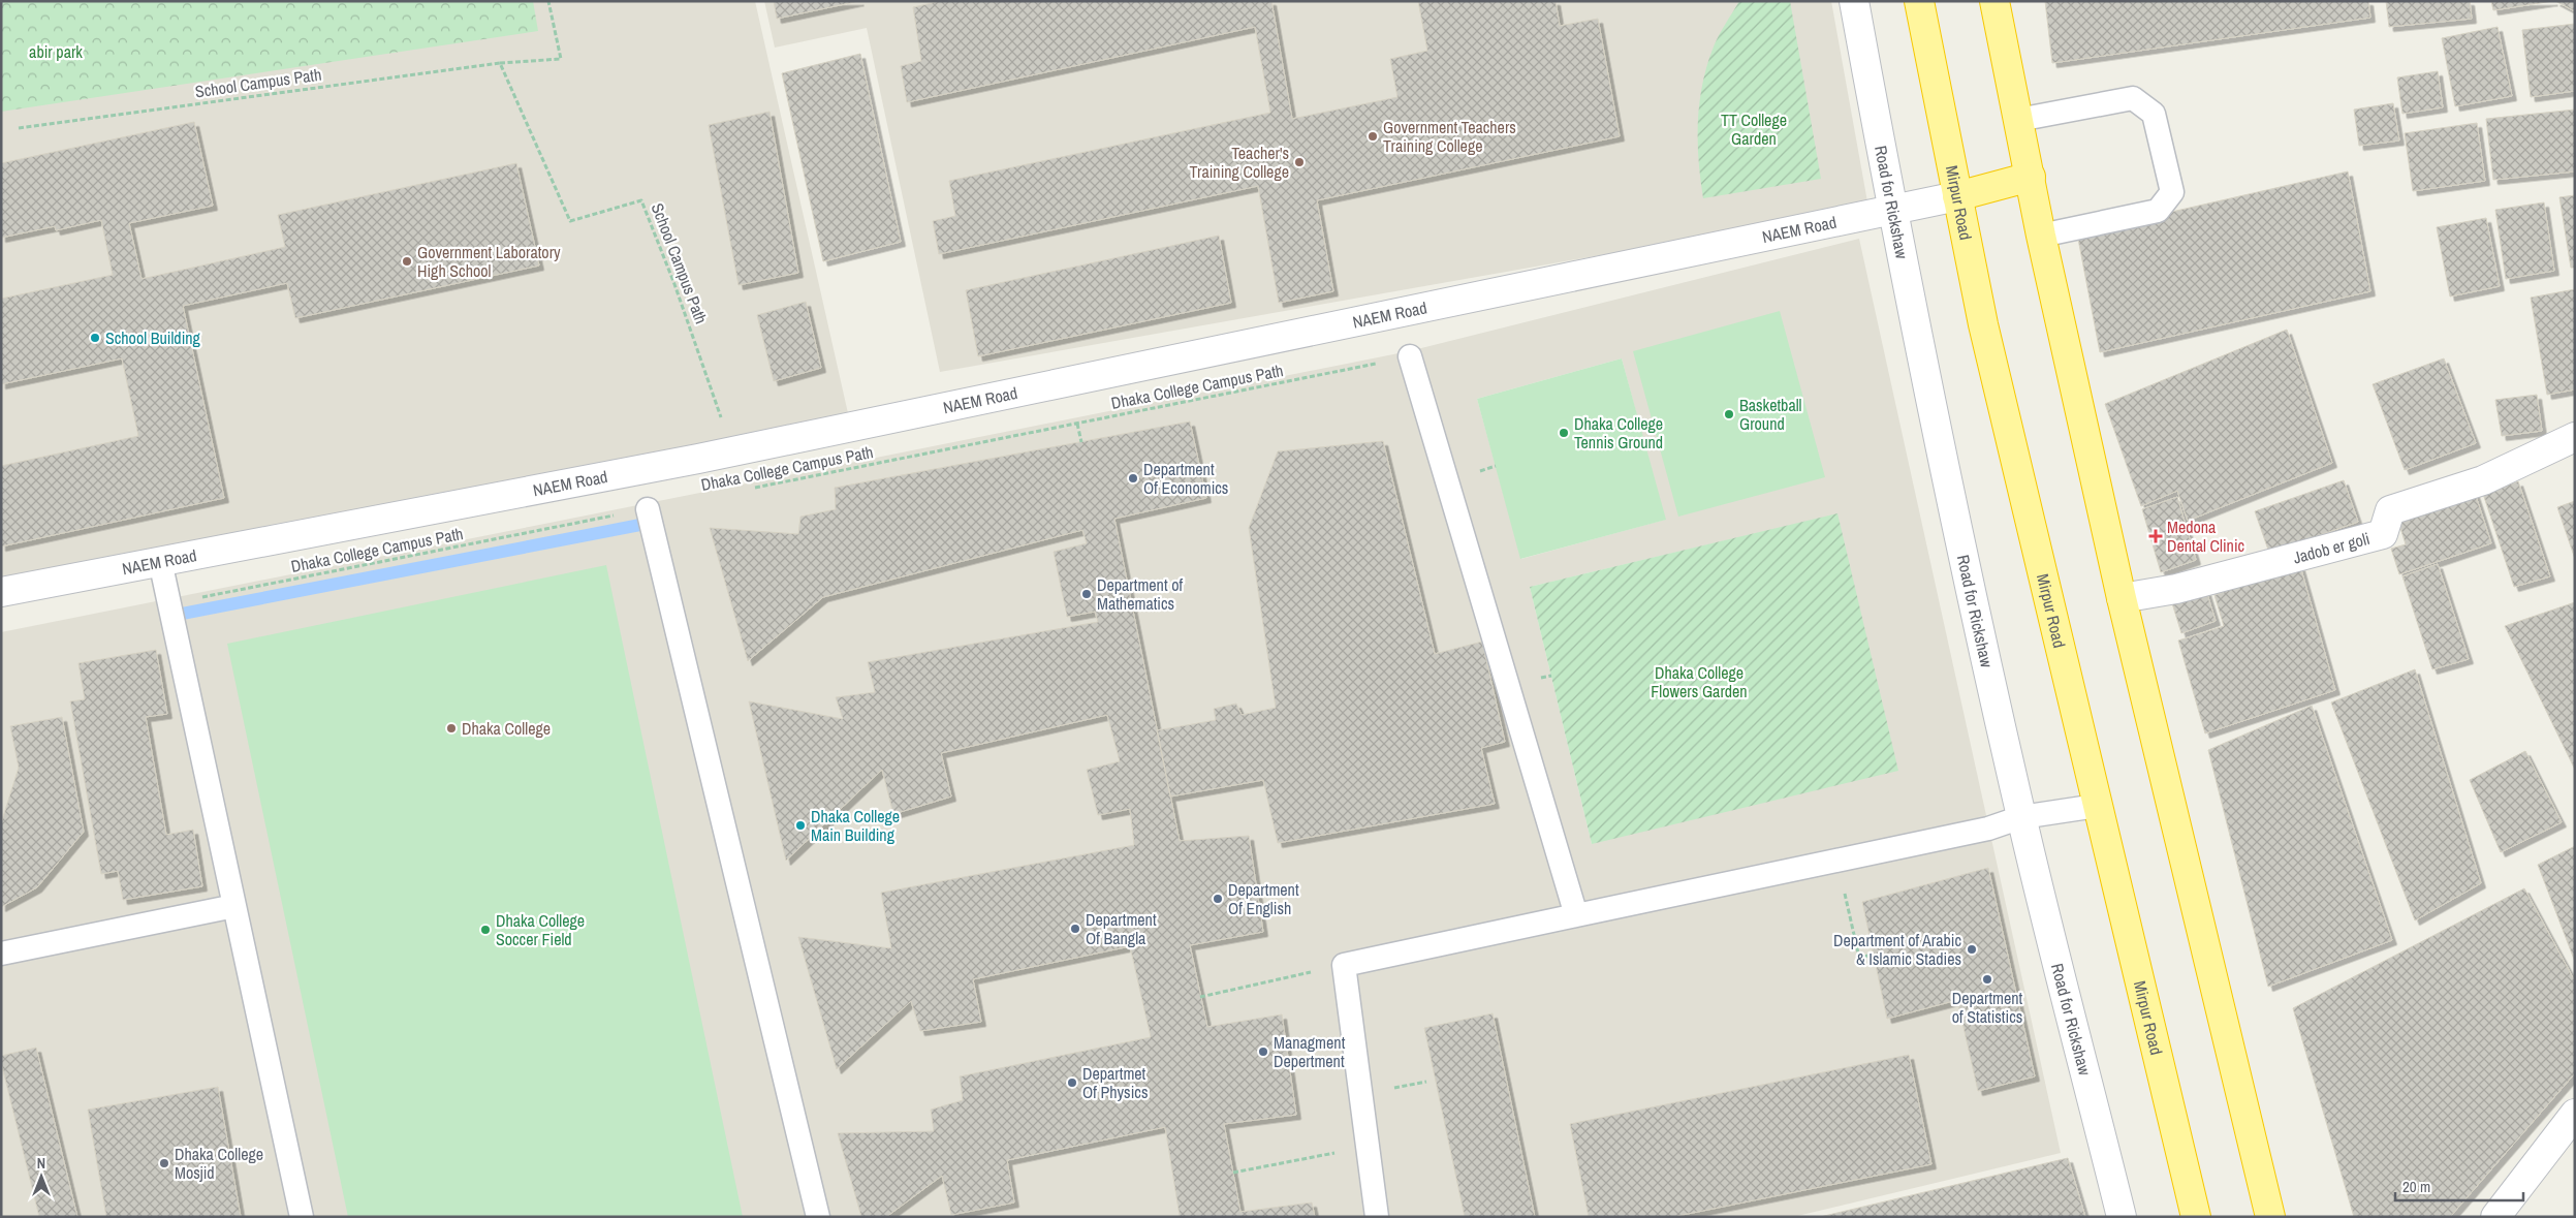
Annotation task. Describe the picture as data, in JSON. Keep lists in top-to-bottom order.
{
  "streets": {
    "highway": ["Mirpur Road"],
    "street": ["Road for Rickshaw", "NAEM Road", "Jadob er goli"],
    "path": ["School Campus Path", "Dhaka College Campus Path"]
  },
  "crossings": [
    ["School Campus Path", "NAEM Road"],
    ["Road for Rickshaw", "NAEM Road"],
    ["Mirpur Road", "NAEM Road"]
  ],
  "parks": ["abir park", "TT College Garden", "Dhaka College Flowers Garden"],
  "places": {
    "other": [
      "Government Teachers Training College",
      "Teacher's Training College",
      "Government Laboratory High School",
      "School Building",
      "Basketball Ground",
      "Dhaka College Tennis Ground",
      "Department Of Economics",
      "Department of Mathematics",
      "Dhaka College",
      "Dhaka College Main Building",
      "Department Of English",
      "Department Of Bangla",
      "Dhaka College Soccer Field",
      "Department of Arabic & Islamic Stadies",
      "Department of Statistics",
      "Managment Depertment",
      "Departmet Of Physics",
      "Dhaka College Mosjid"
    ],
    "health": ["Medona Dental Clinic"]
  },
  "scale_bar": "20 m",
  "north": "top"
}
